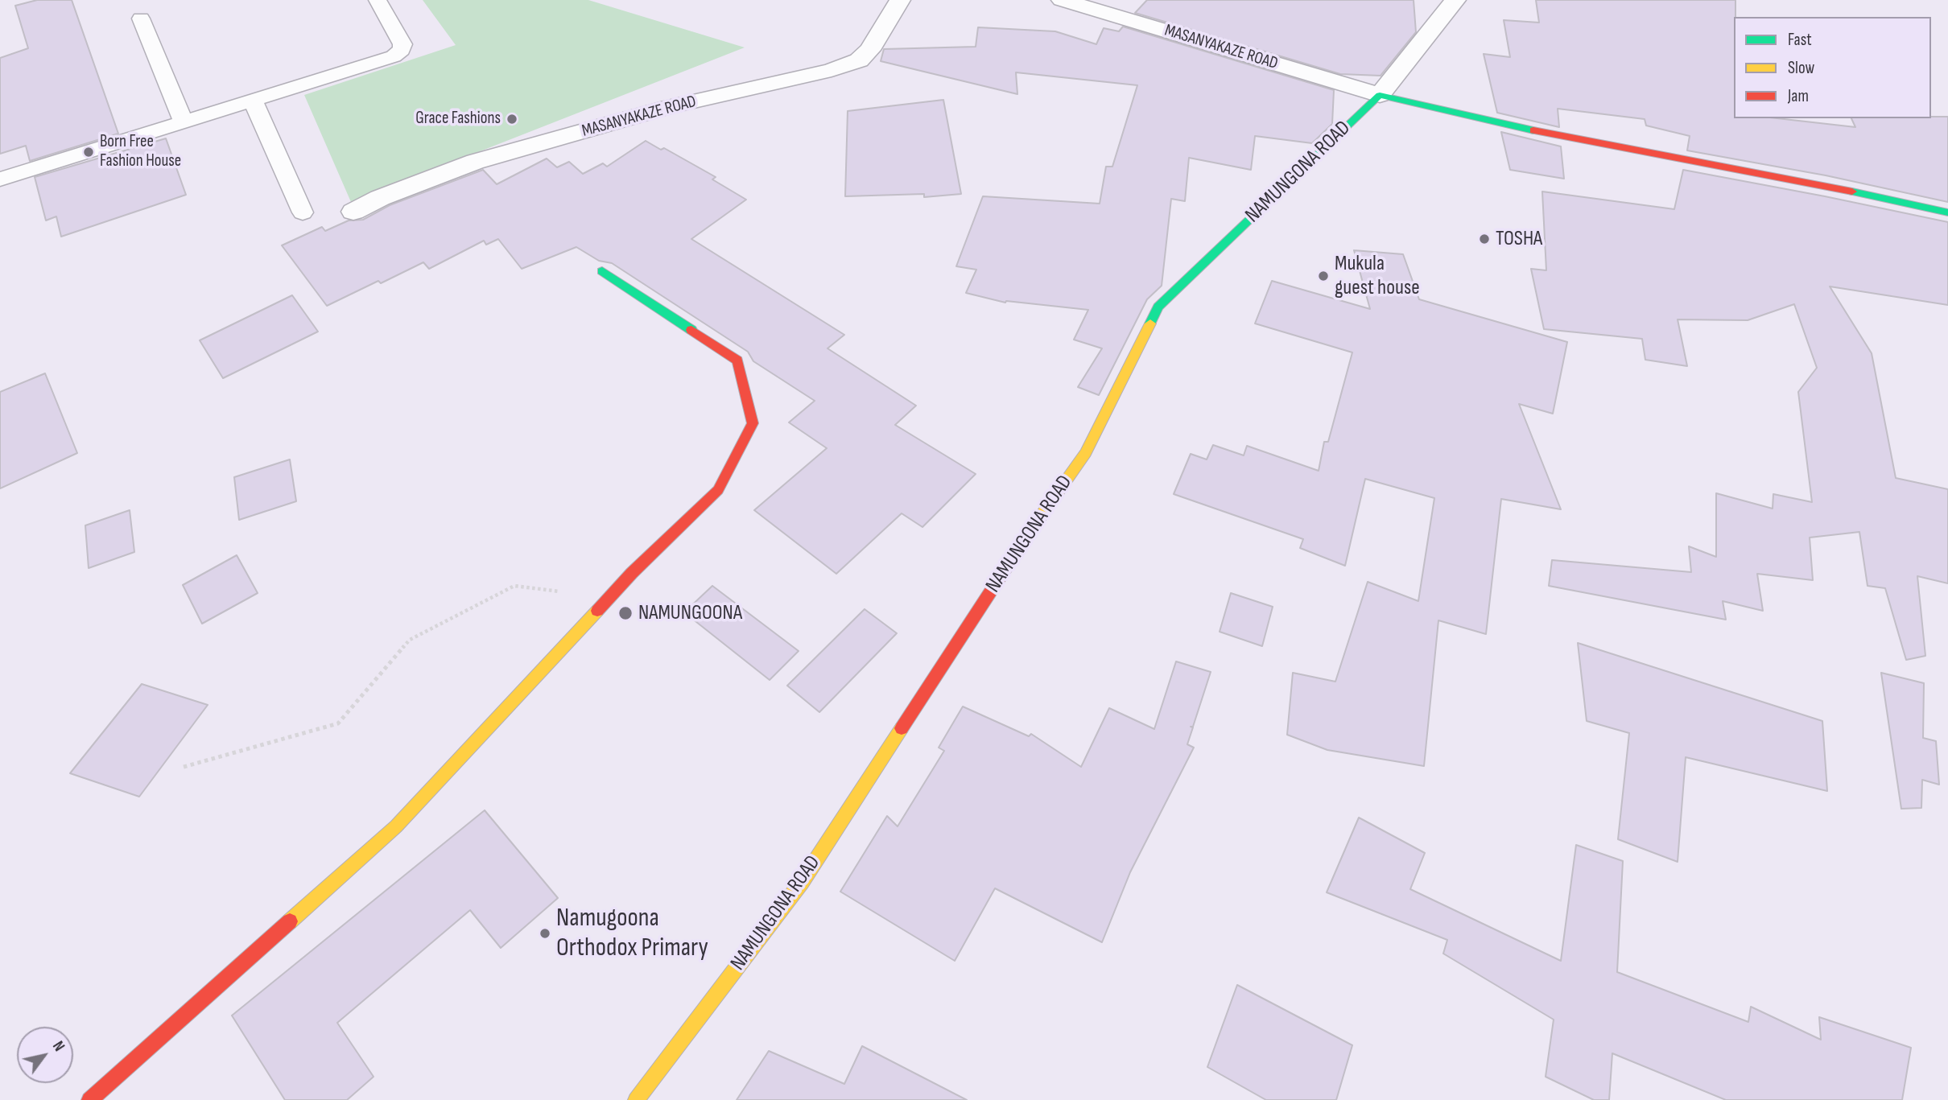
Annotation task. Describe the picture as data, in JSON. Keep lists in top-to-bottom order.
{
  "streets": {
    "street": ["MASANYAKAZE ROAD", "NAMUNGONA ROAD"]
  },
  "crossings": [
    ["MASANYAKAZE ROAD", "NAMUNGONA ROAD"]
  ],
  "places": [
    "Grace Fashions",
    "Born Free Fashion House",
    "TOSHA",
    "Mukula guest house",
    "NAMUNGOONA",
    "Namugoona Orthodox Primary"
  ],
  "legend": ["Fast", "Slow", "Jam"],
  "north": "top right"
}
